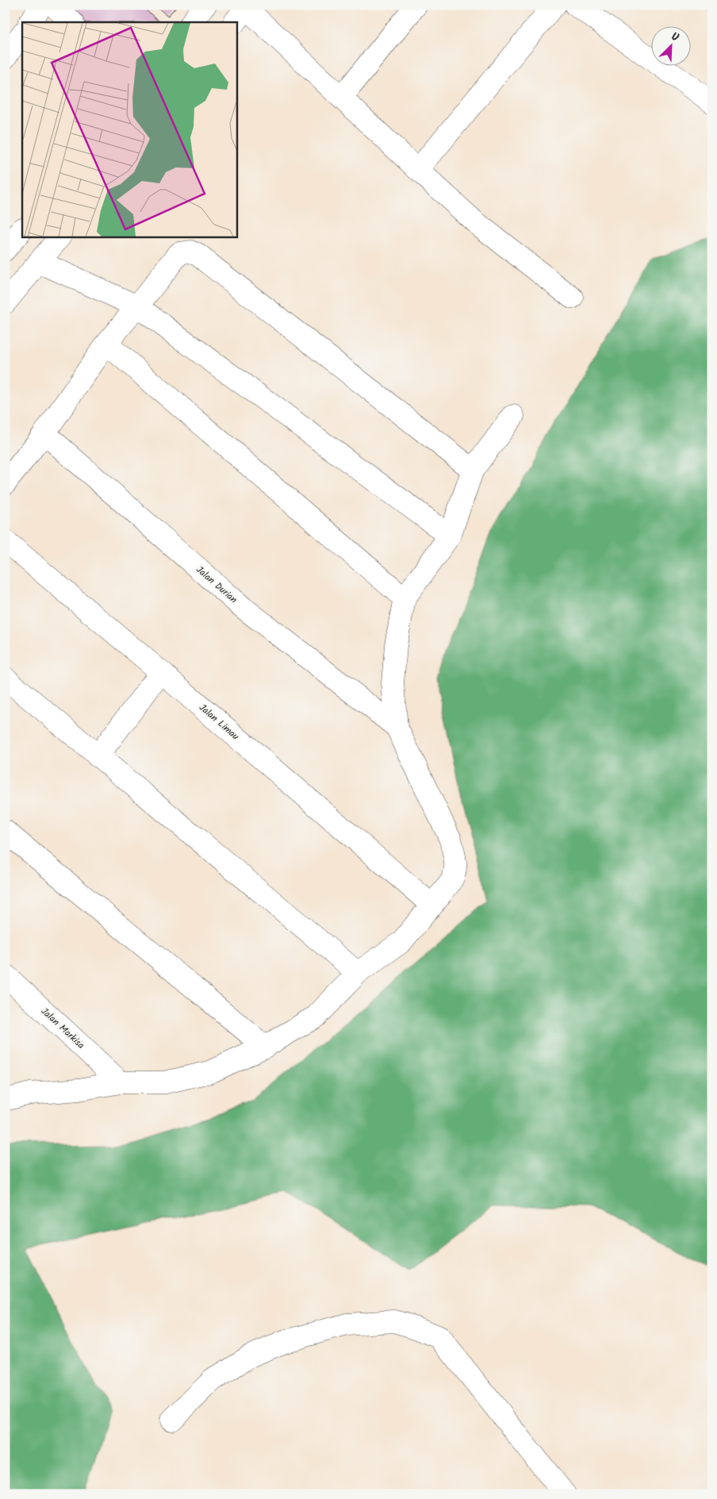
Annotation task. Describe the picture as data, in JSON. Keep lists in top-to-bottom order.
{
  "streets": {
    "street": ["Jalan Durian", "Jalan Limau", "Jalan Markisa"]
  },
  "north": "top right"
}
